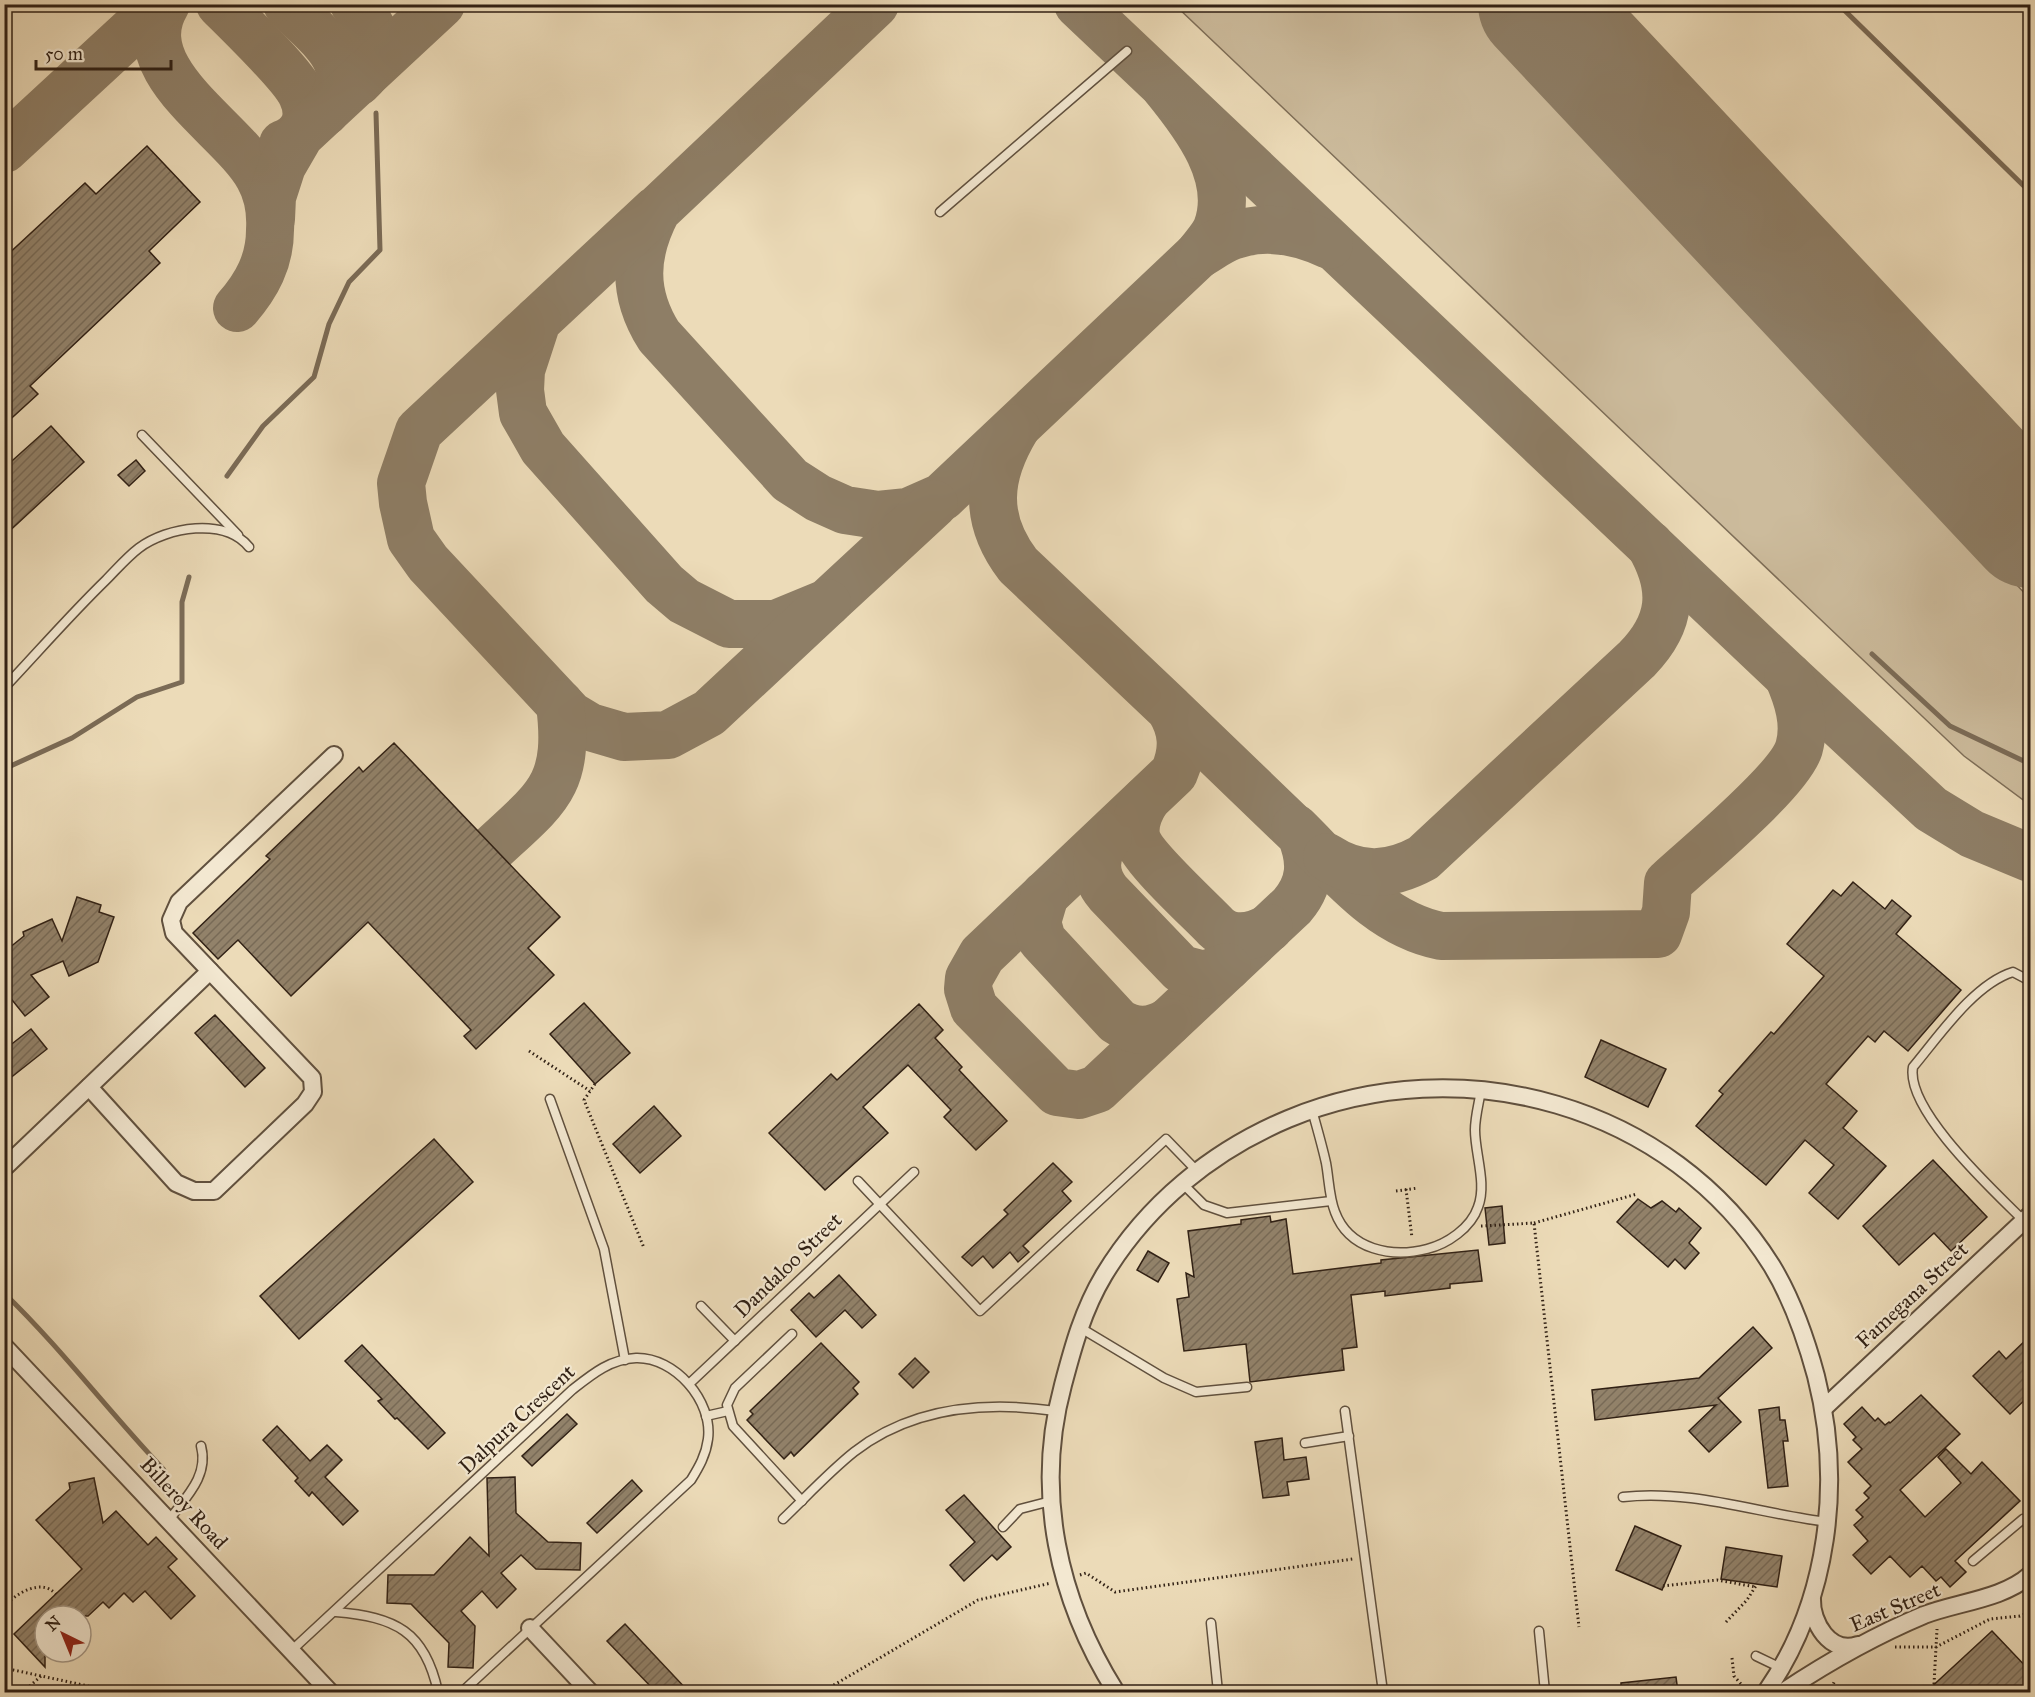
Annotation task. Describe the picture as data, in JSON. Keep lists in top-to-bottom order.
{
  "streets": {
    "street": ["Famegana Street", "Billeroy Road", "East Street"],
    "lane": ["Dandaloo Street", "Dalpura Crescent"]
  },
  "crossings": [
    ["Dandaloo Street", "Dalpura Crescent"],
    ["Dalpura Crescent", "Billeroy Road"]
  ],
  "scale_bar": "50 m",
  "north": "top left"
}
